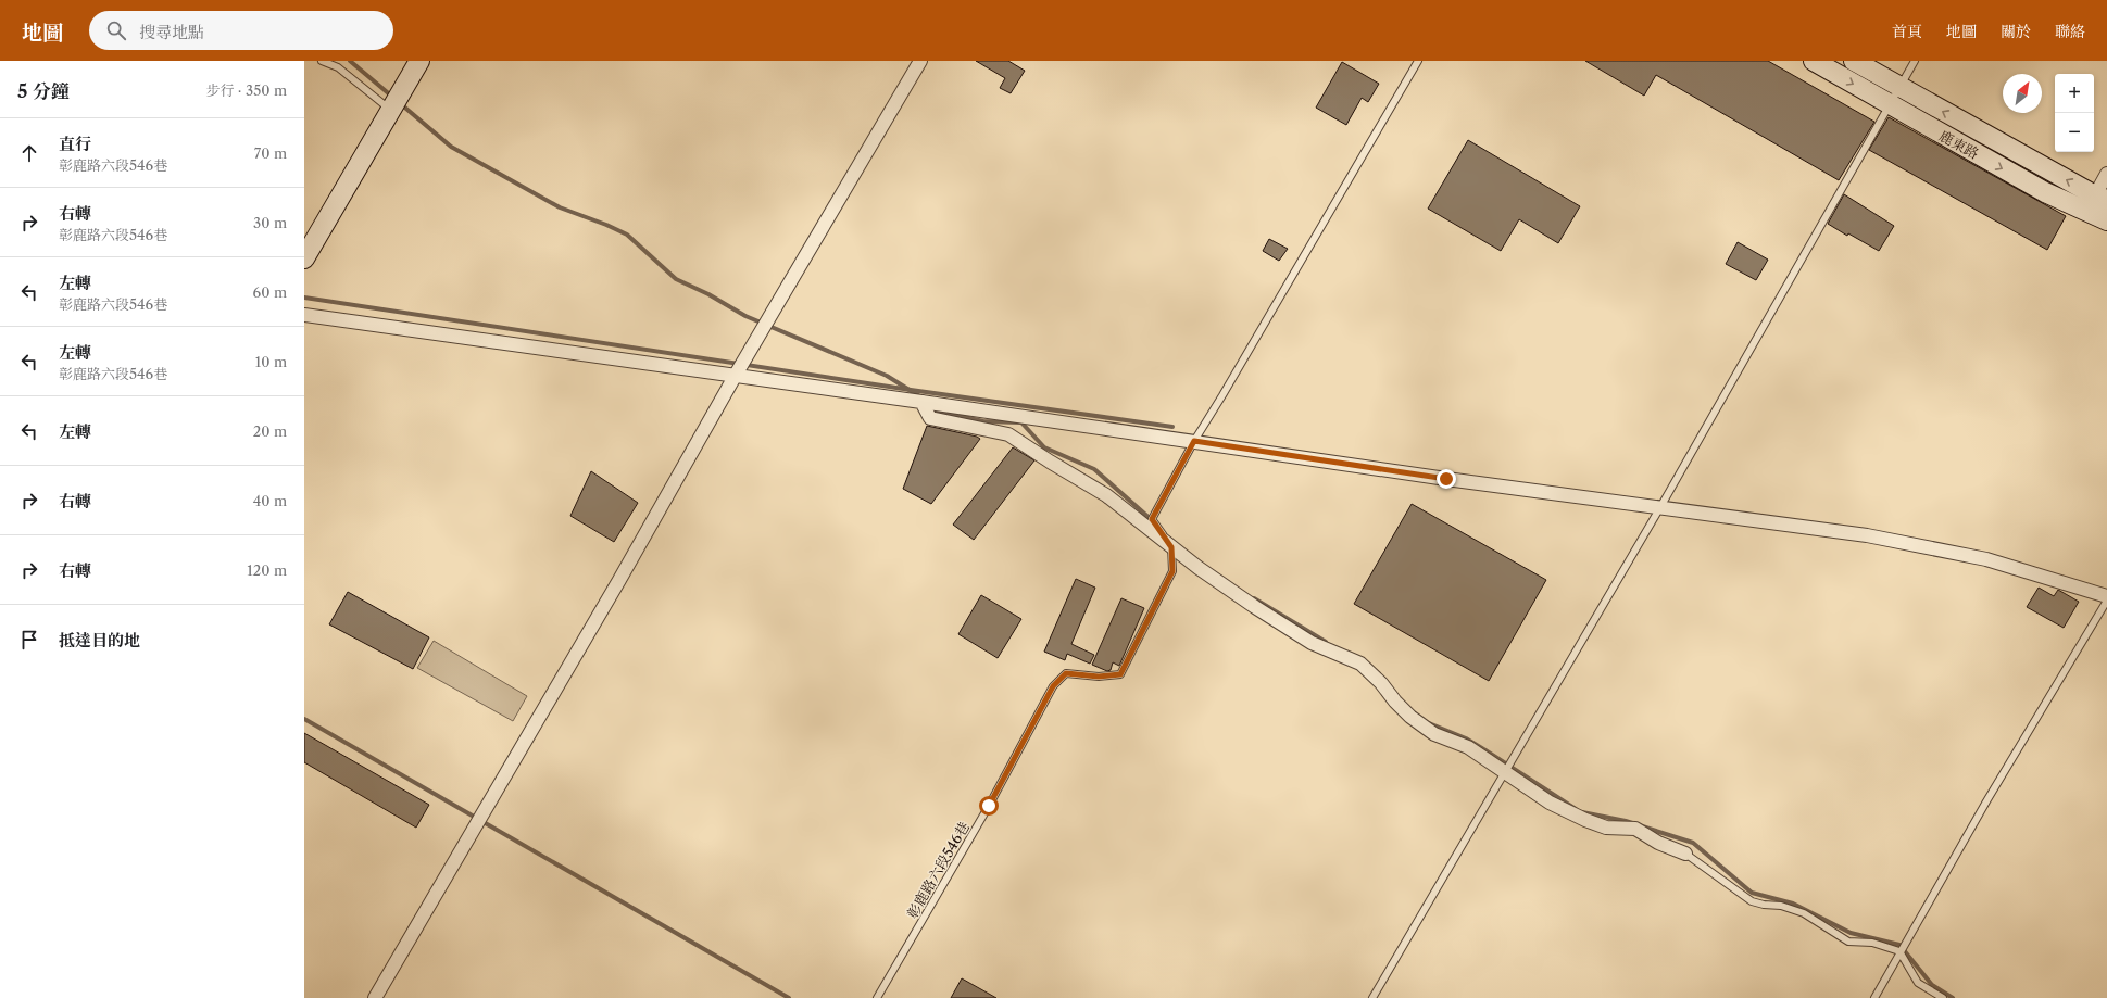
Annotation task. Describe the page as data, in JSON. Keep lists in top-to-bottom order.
{
  "streets": {
    "street": ["鹿東路"],
    "lane": ["彰鹿路六段546巷"]
  },
  "north": "top right",
  "page": {
    "header": "地圖",
    "search": "搜尋地點",
    "nav": [
      "首頁",
      "地圖",
      "關於",
      "聯絡"
    ],
    "heading": ["5 分鐘", "步行 · 350 m"],
    "map_buttons": ["+", "−"],
    "list": [
      ["直行", "彰鹿路六段546巷", "70 m"],
      ["右轉", "彰鹿路六段546巷", "30 m"],
      ["左轉", "彰鹿路六段546巷", "60 m"],
      ["左轉", "彰鹿路六段546巷", "10 m"],
      ["左轉", "20 m"],
      ["右轉", "40 m"],
      ["右轉", "120 m"],
      "抵達目的地"
    ]
  }
}
